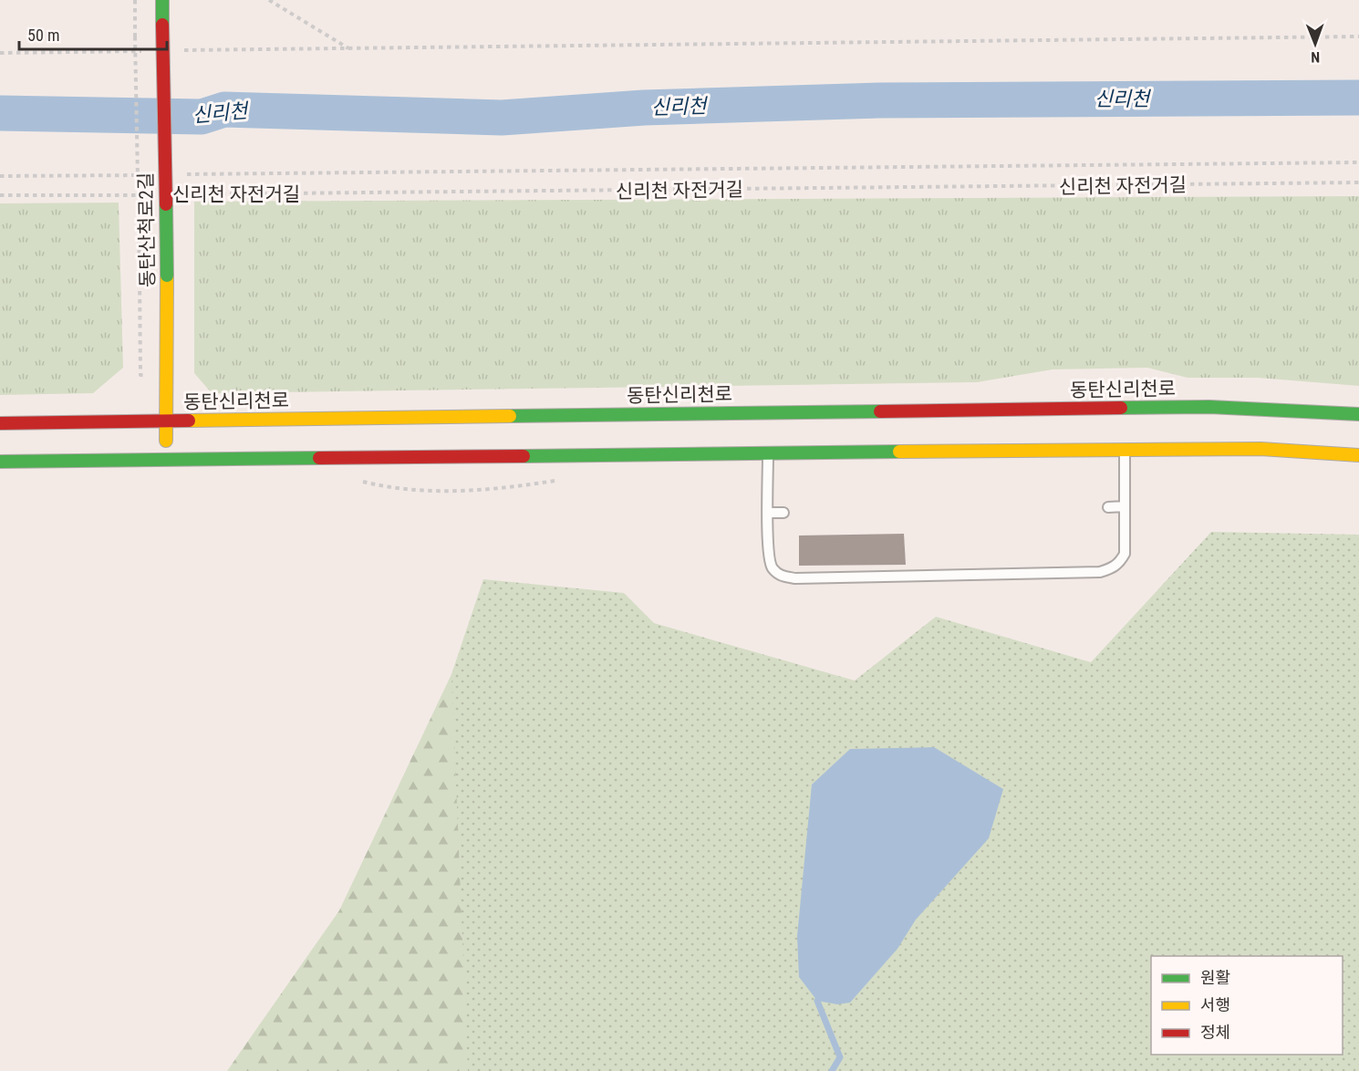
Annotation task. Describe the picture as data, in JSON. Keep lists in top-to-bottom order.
{
  "streets": {
    "main road": ["동탄산척로2길", "동탄신리천로"],
    "path": ["신리천 자전거길"]
  },
  "crossings": [
    ["동탄산척로2길", "동탄신리천로"]
  ],
  "water": ["신리천"],
  "legend": ["원활", "서행", "정체"],
  "scale_bar": "50 m",
  "north": "bottom"
}
